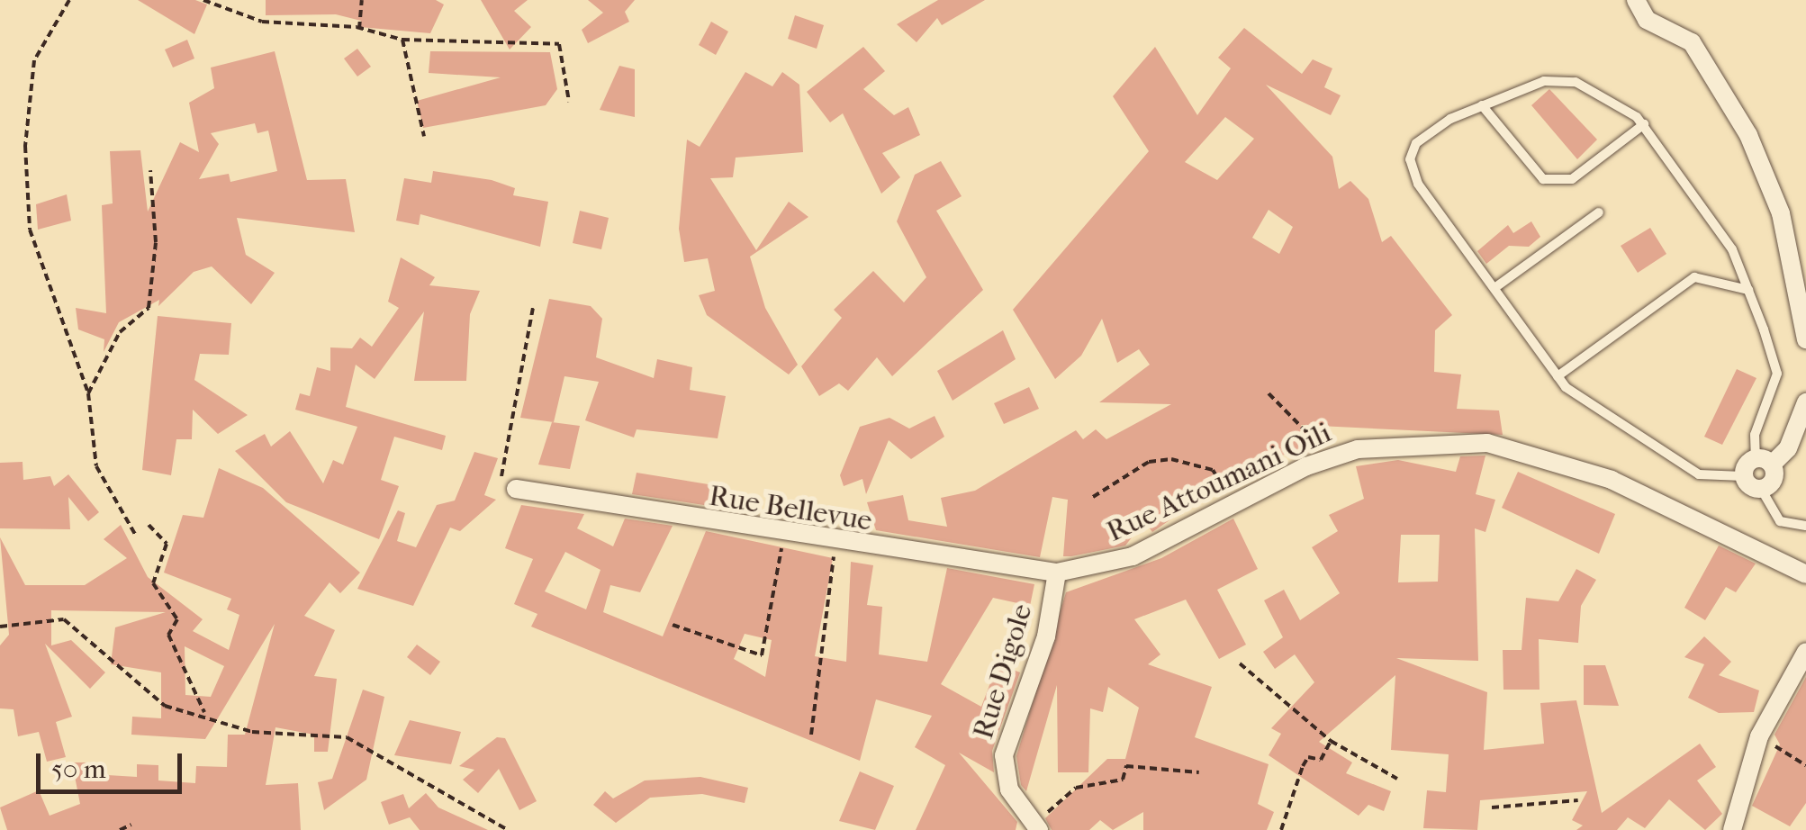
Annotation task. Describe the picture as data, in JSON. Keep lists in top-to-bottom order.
{
  "streets": {
    "street": ["Rue Attoumani Oili", "Rue Bellevue", "Rue Digole"]
  },
  "crossings": [
    ["Rue Attoumani Oili", "Rue Bellevue"],
    ["Rue Attoumani Oili", "Rue Digole"],
    ["Rue Bellevue", "Rue Digole"]
  ],
  "scale_bar": "50 m"
}
